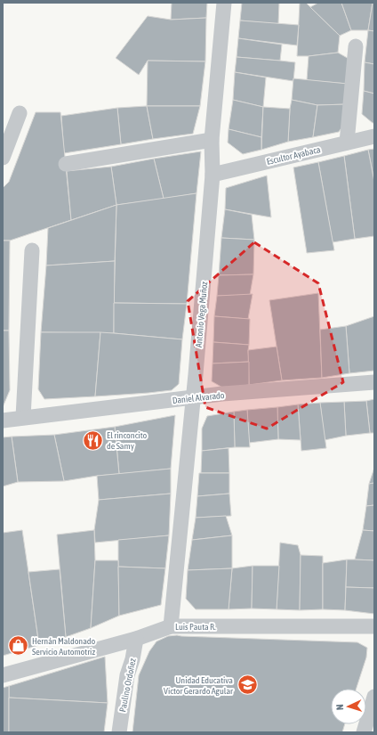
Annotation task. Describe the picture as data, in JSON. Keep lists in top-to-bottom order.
{
  "streets": {
    "street": [
      "Escultor Ayabaca",
      "Antonio Vega Muñoz",
      "Daniel Alvarado",
      "Luis Pauta R.",
      "Paulino Ordoñez"
    ]
  },
  "crossings": [
    ["Escultor Ayabaca", "Antonio Vega Muñoz"],
    ["Antonio Vega Muñoz", "Daniel Alvarado"],
    ["Antonio Vega Muñoz", "Luis Pauta R."],
    ["Luis Pauta R.", "Paulino Ordoñez"]
  ],
  "places": {
    "restaurant": ["El rinconcito de Samy"],
    "shop": ["Hernán Maldonado Servicio Automotriz"],
    "school or university": ["Unidad Educativa Victor Gerardo Agular"]
  },
  "north": "left"
}
